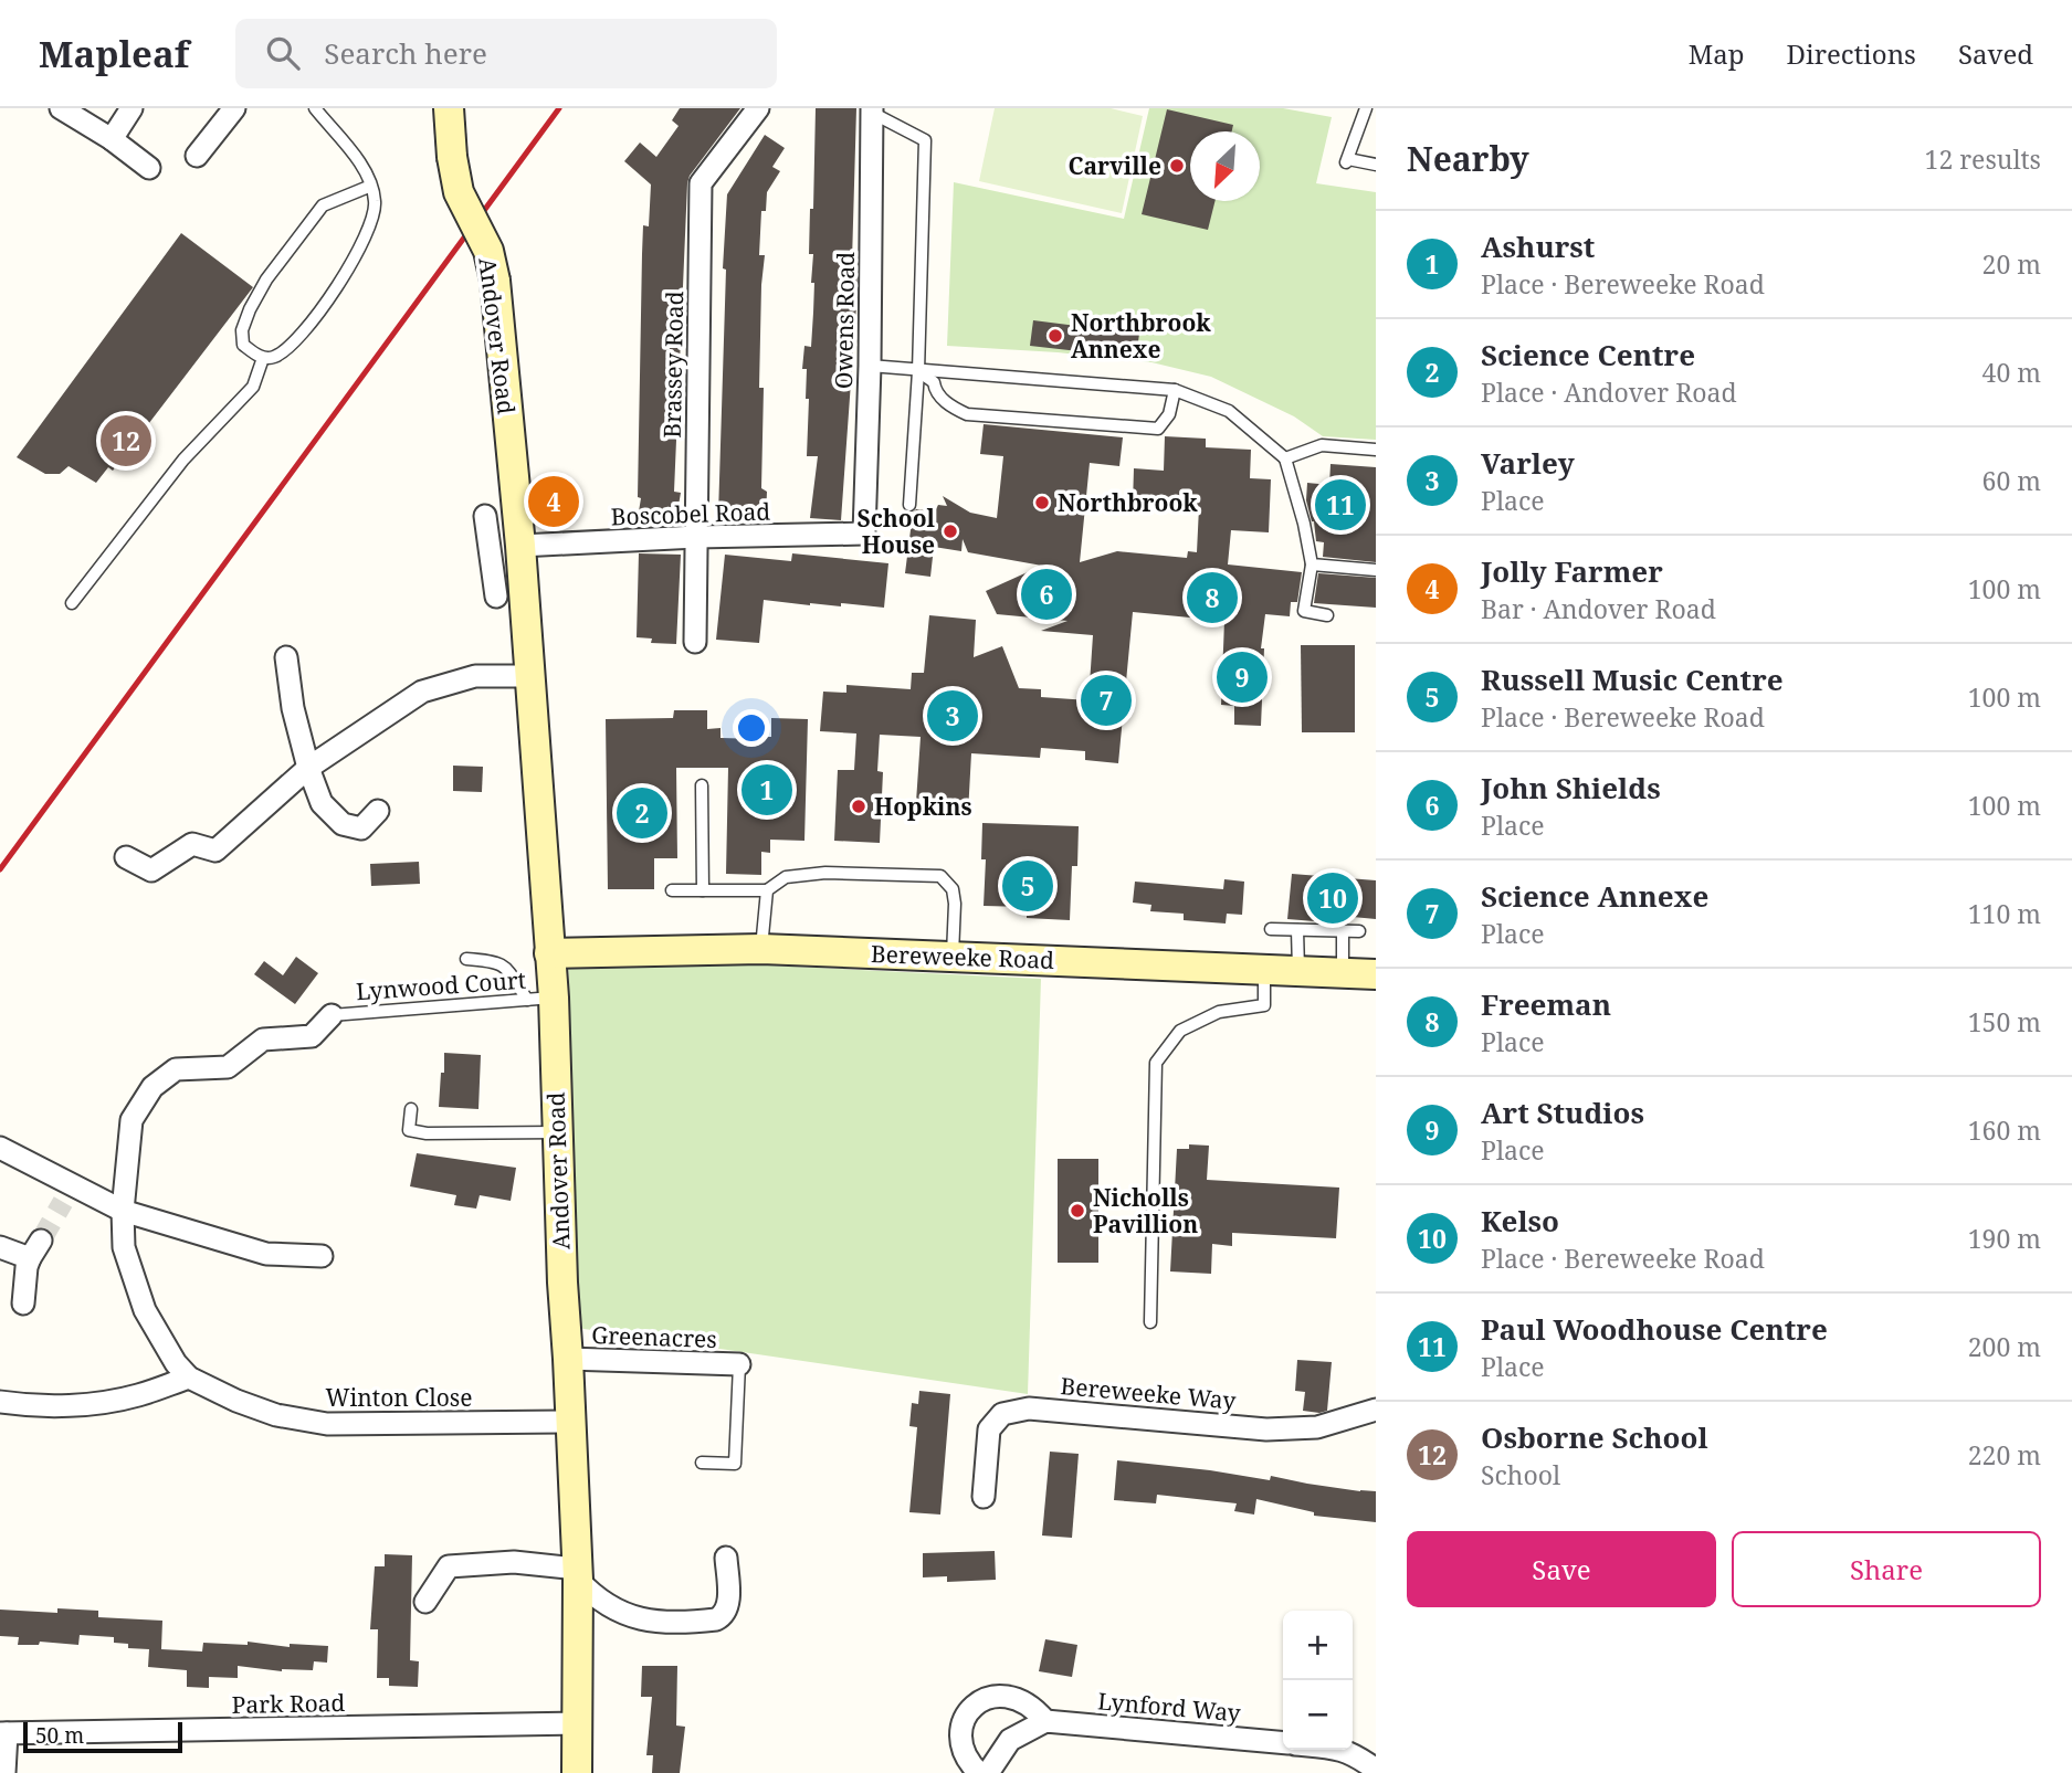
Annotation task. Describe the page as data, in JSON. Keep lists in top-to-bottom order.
{
  "streets": {
    "main road": ["Andover Road", "Bereweeke Road"],
    "street": [
      "Owens Road",
      "Brassey Road",
      "Boscobel Road",
      "Greenacres",
      "Bereweeke Way",
      "Winton Close",
      "Park Road",
      "Lynford Way"
    ],
    "lane": ["Lynwood Court"]
  },
  "crossings": [
    ["Owens Road", "Boscobel Road"],
    ["Andover Road", "Boscobel Road"],
    ["Andover Road", "Bereweeke Road"],
    ["Andover Road", "Lynwood Court"],
    ["Andover Road", "Greenacres"],
    ["Andover Road", "Winton Close"],
    ["Andover Road", "Park Road"],
    ["Brassey Road", "Boscobel Road"],
    ["Lynwood Court", "Winton Close"]
  ],
  "places": [
    "Carville",
    "Northbrook Annexe",
    "Northbrook",
    "School House",
    "Hopkins",
    "Nicholls Pavillion"
  ],
  "scale_bar": "50 m",
  "north": "bottom left",
  "page": {
    "header": "Mapleaf",
    "search": "Search here",
    "nav": ["Map", "Directions", "Saved"],
    "heading": ["Nearby", "12 results"],
    "list": [
      {
        "mark": "1",
        "name": "Ashurst",
        "note": "Place · Bereweeke Road",
        "value": "20 m"
      },
      {
        "mark": "2",
        "name": "Science Centre",
        "note": "Place · Andover Road",
        "value": "40 m"
      },
      {
        "mark": "3",
        "name": "Varley",
        "note": "Place",
        "value": "60 m"
      },
      {
        "mark": "4",
        "name": "Jolly Farmer",
        "note": "Bar · Andover Road",
        "value": "100 m"
      },
      {
        "mark": "5",
        "name": "Russell Music Centre",
        "note": "Place · Bereweeke Road",
        "value": "100 m"
      },
      {
        "mark": "6",
        "name": "John Shields",
        "note": "Place",
        "value": "100 m"
      },
      {
        "mark": "7",
        "name": "Science Annexe",
        "note": "Place",
        "value": "110 m"
      },
      {
        "mark": "8",
        "name": "Freeman",
        "note": "Place",
        "value": "150 m"
      },
      {
        "mark": "9",
        "name": "Art Studios",
        "note": "Place",
        "value": "160 m"
      },
      {
        "mark": "10",
        "name": "Kelso",
        "note": "Place · Bereweeke Road",
        "value": "190 m"
      },
      {
        "mark": "11",
        "name": "Paul Woodhouse Centre",
        "note": "Place",
        "value": "200 m"
      },
      {
        "mark": "12",
        "name": "Osborne School",
        "note": "School",
        "value": "220 m"
      }
    ],
    "pins": [
      "12",
      "4",
      "11",
      "6",
      "8",
      "9",
      "7",
      "3",
      "1",
      "2",
      "5",
      "10"
    ],
    "buttons": ["Save", "Share"],
    "map_buttons": ["+", "−"],
    "scale": "50 m"
  }
}
